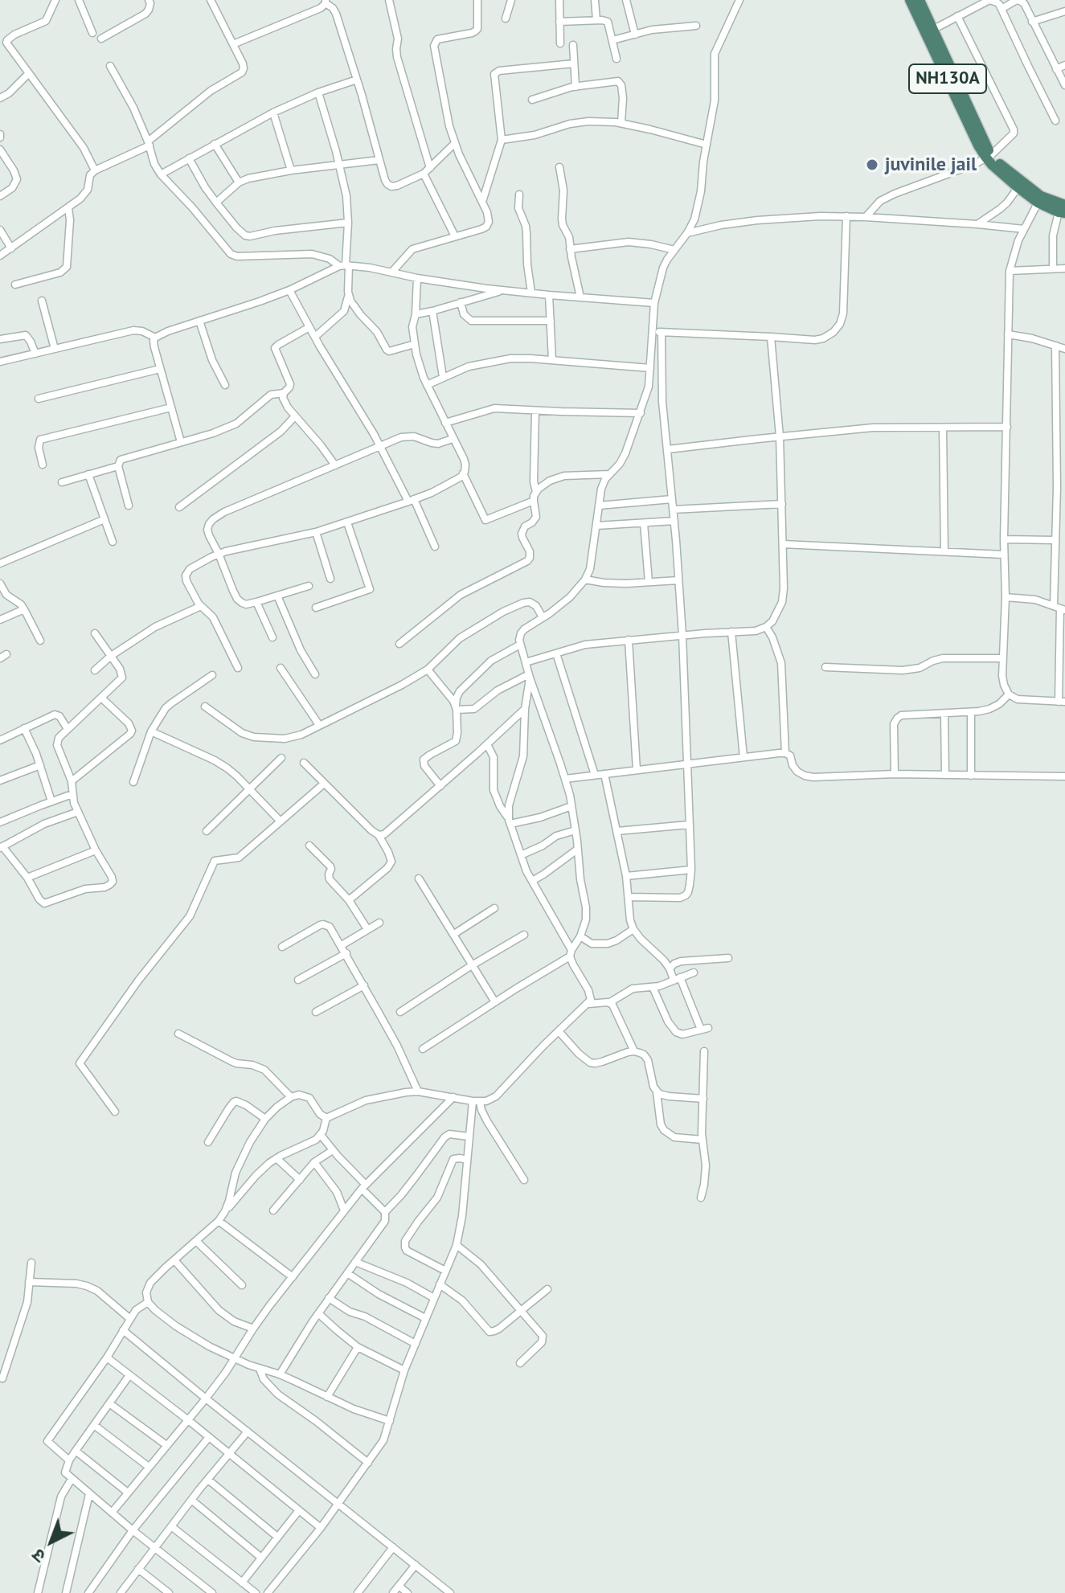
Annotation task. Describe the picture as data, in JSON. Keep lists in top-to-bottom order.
{
  "streets": {
    "highway": ["NH130A"]
  },
  "places": ["juvinile jail"],
  "north": "bottom left"
}
